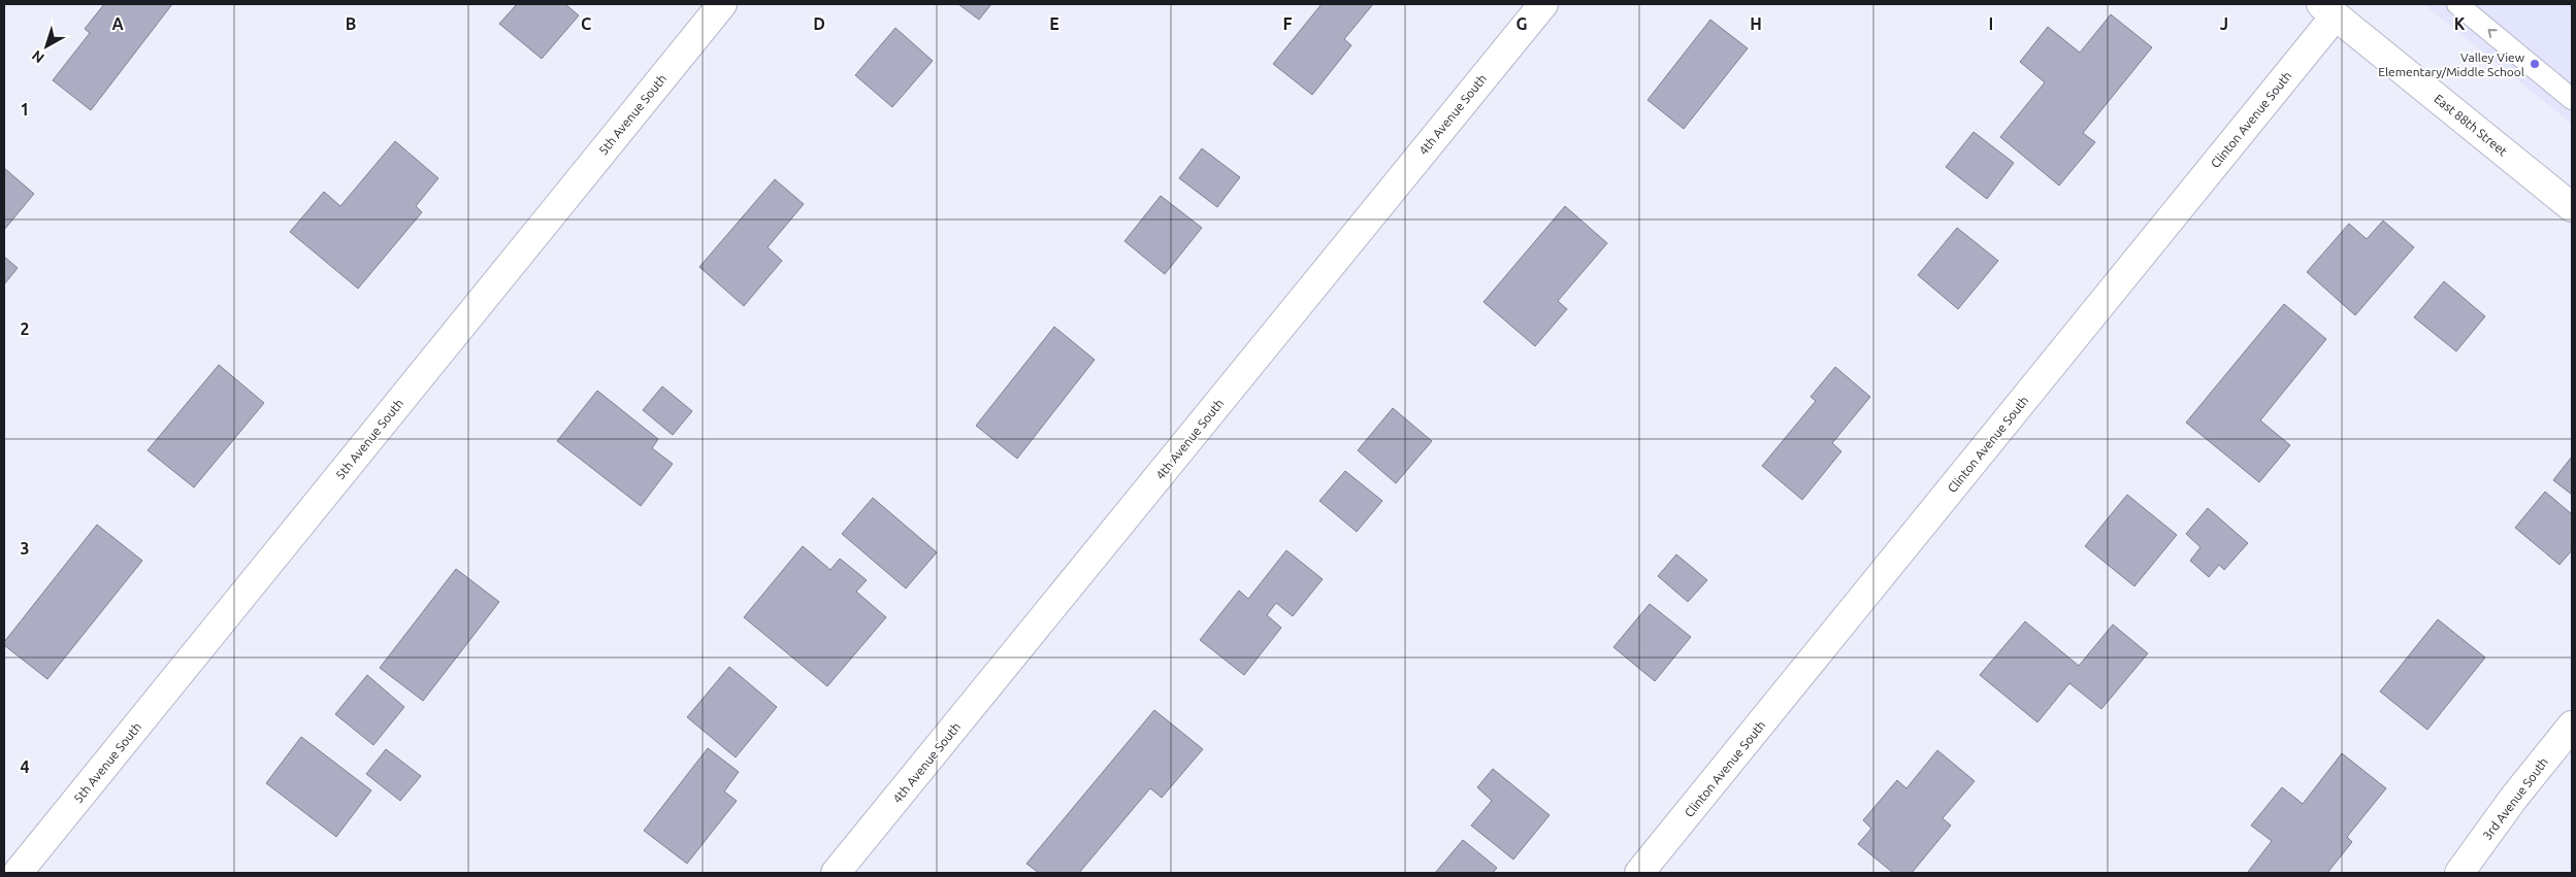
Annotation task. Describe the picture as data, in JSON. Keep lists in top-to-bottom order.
{
  "streets": {
    "street": [
      "5th Avenue South",
      "4th Avenue South",
      "Clinton Avenue South",
      "East 88th Street",
      "3rd Avenue South"
    ]
  },
  "crossings": [
    ["Clinton Avenue South", "East 88th Street"]
  ],
  "places": ["Valley View Elementary/Middle School"],
  "north": "bottom left",
  "grid": {
    "columns": [
      "A",
      "B",
      "C",
      "D",
      "E",
      "F",
      "G",
      "H",
      "I",
      "J",
      "K"
    ],
    "rows": [
      "1",
      "2",
      "3",
      "4"
    ]
  }
}
